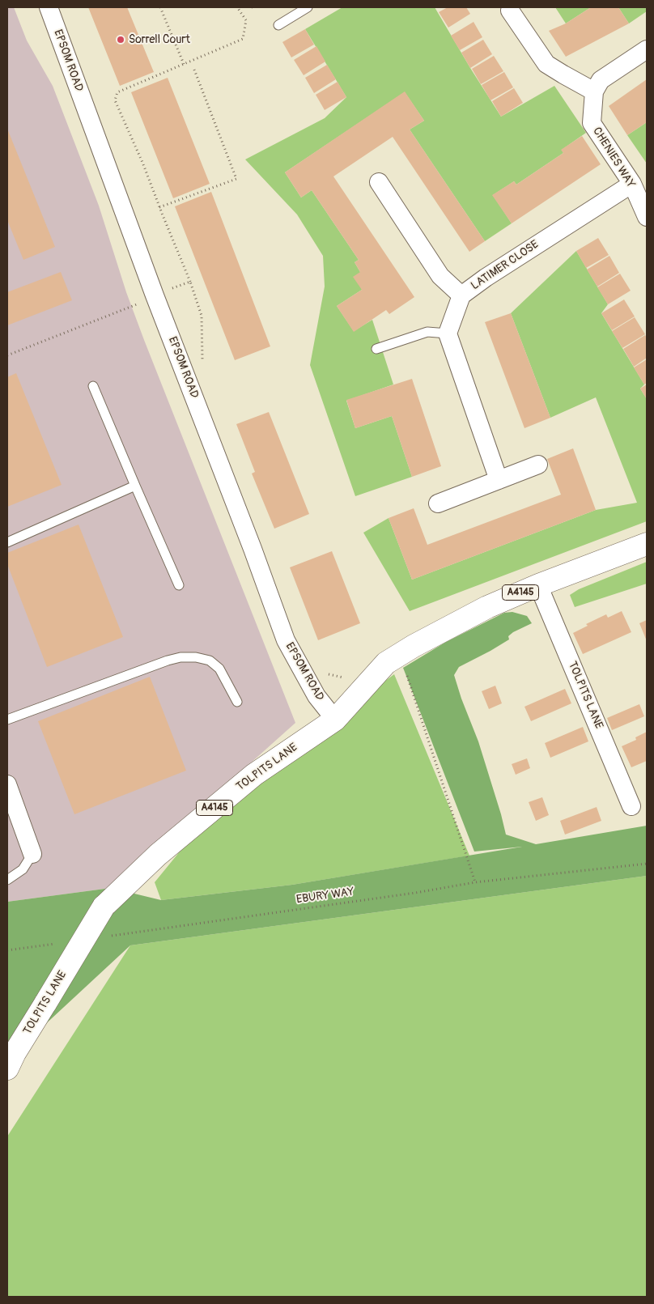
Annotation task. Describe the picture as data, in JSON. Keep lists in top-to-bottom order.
{
  "streets": {
    "main road": ["A4145", "TOLPITS LANE"],
    "street": ["EPSOM ROAD", "CHENIES WAY", "LATIMER CLOSE"],
    "path": ["EBURY WAY"]
  },
  "crossings": [
    ["EPSOM ROAD", "TOLPITS LANE"],
    ["CHENIES WAY", "LATIMER CLOSE"]
  ],
  "places": ["Sorrell Court"]
}
